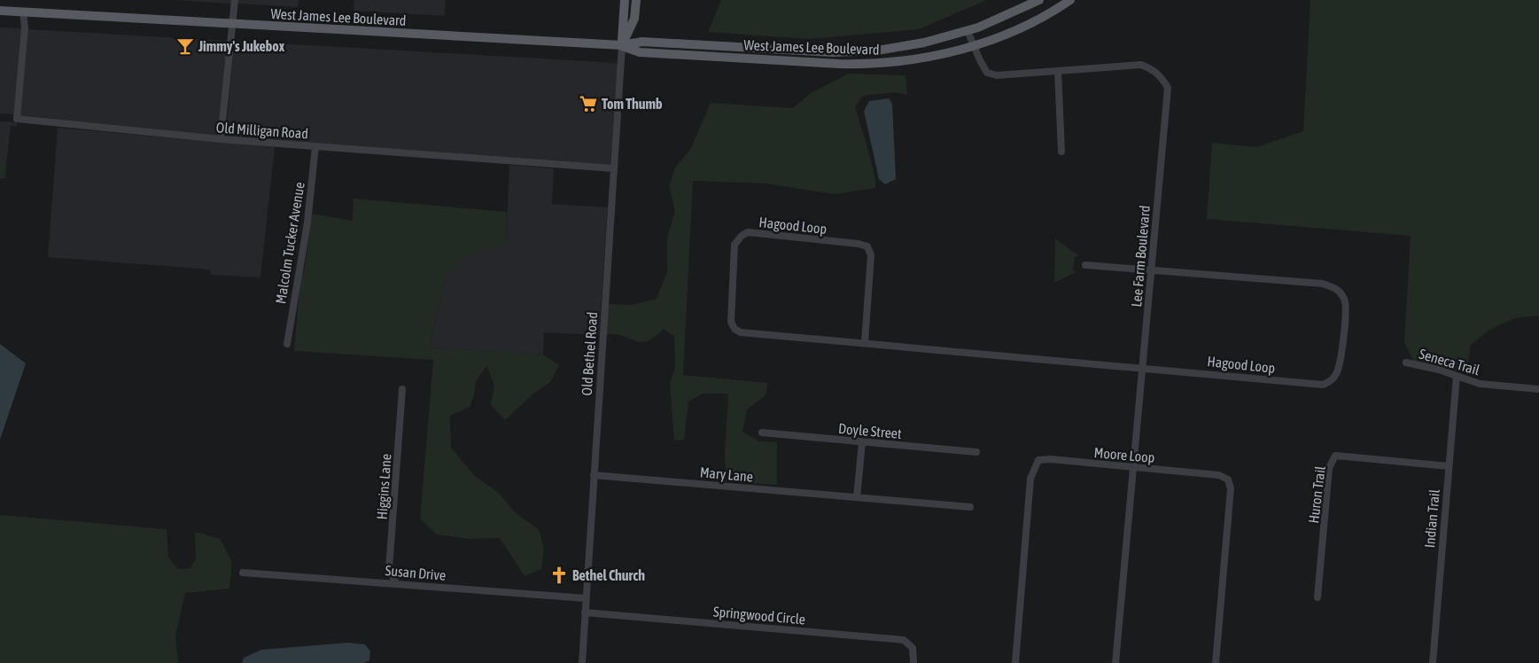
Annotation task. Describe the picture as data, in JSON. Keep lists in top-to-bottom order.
{
  "streets": {
    "main road": ["West James Lee Boulevard"],
    "street": [
      "Old Milligan Road",
      "Hagood Loop",
      "Malcolm Tucker Avenue",
      "Lee Farm Boulevard",
      "Old Bethel Road",
      "Seneca Trail",
      "Doyle Street",
      "Moore Loop",
      "Mary Lane",
      "Higgins Lane",
      "Huron Trail",
      "Indian Trail",
      "Susan Drive",
      "Springwood Circle"
    ]
  },
  "crossings": [
    ["West James Lee Boulevard", "Old Milligan Road"],
    ["West James Lee Boulevard", "Lee Farm Boulevard"],
    ["West James Lee Boulevard", "Old Bethel Road"],
    ["Old Milligan Road", "Malcolm Tucker Avenue"],
    ["Old Milligan Road", "Old Bethel Road"],
    ["Hagood Loop", "Lee Farm Boulevard"],
    ["Lee Farm Boulevard", "Moore Loop"],
    ["Old Bethel Road", "Mary Lane"],
    ["Old Bethel Road", "Susan Drive"],
    ["Old Bethel Road", "Springwood Circle"],
    ["Seneca Trail", "Indian Trail"],
    ["Higgins Lane", "Susan Drive"],
    ["Huron Trail", "Indian Trail"]
  ],
  "places": {
    "bar": ["Jimmy's Jukebox"],
    "supermarket": ["Tom Thumb"],
    "church": ["Bethel Church"]
  }
}
